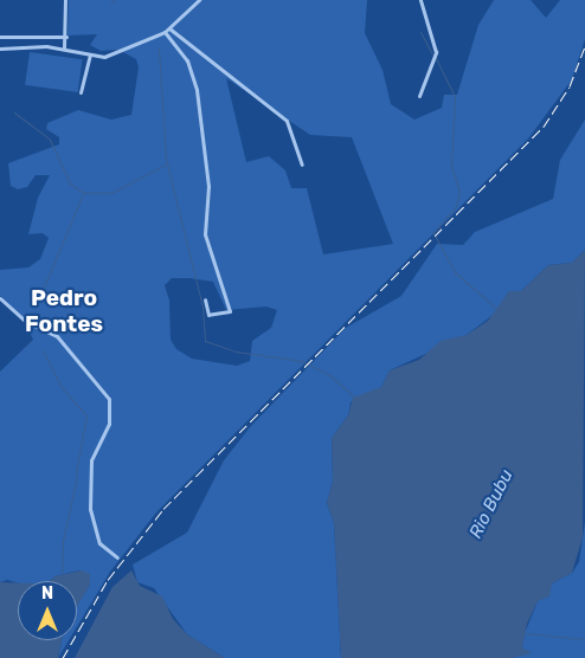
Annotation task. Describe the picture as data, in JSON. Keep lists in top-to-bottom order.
{
  "districts": ["Pedro Fontes"],
  "water": ["Rio Bubu"],
  "north": "top"
}
